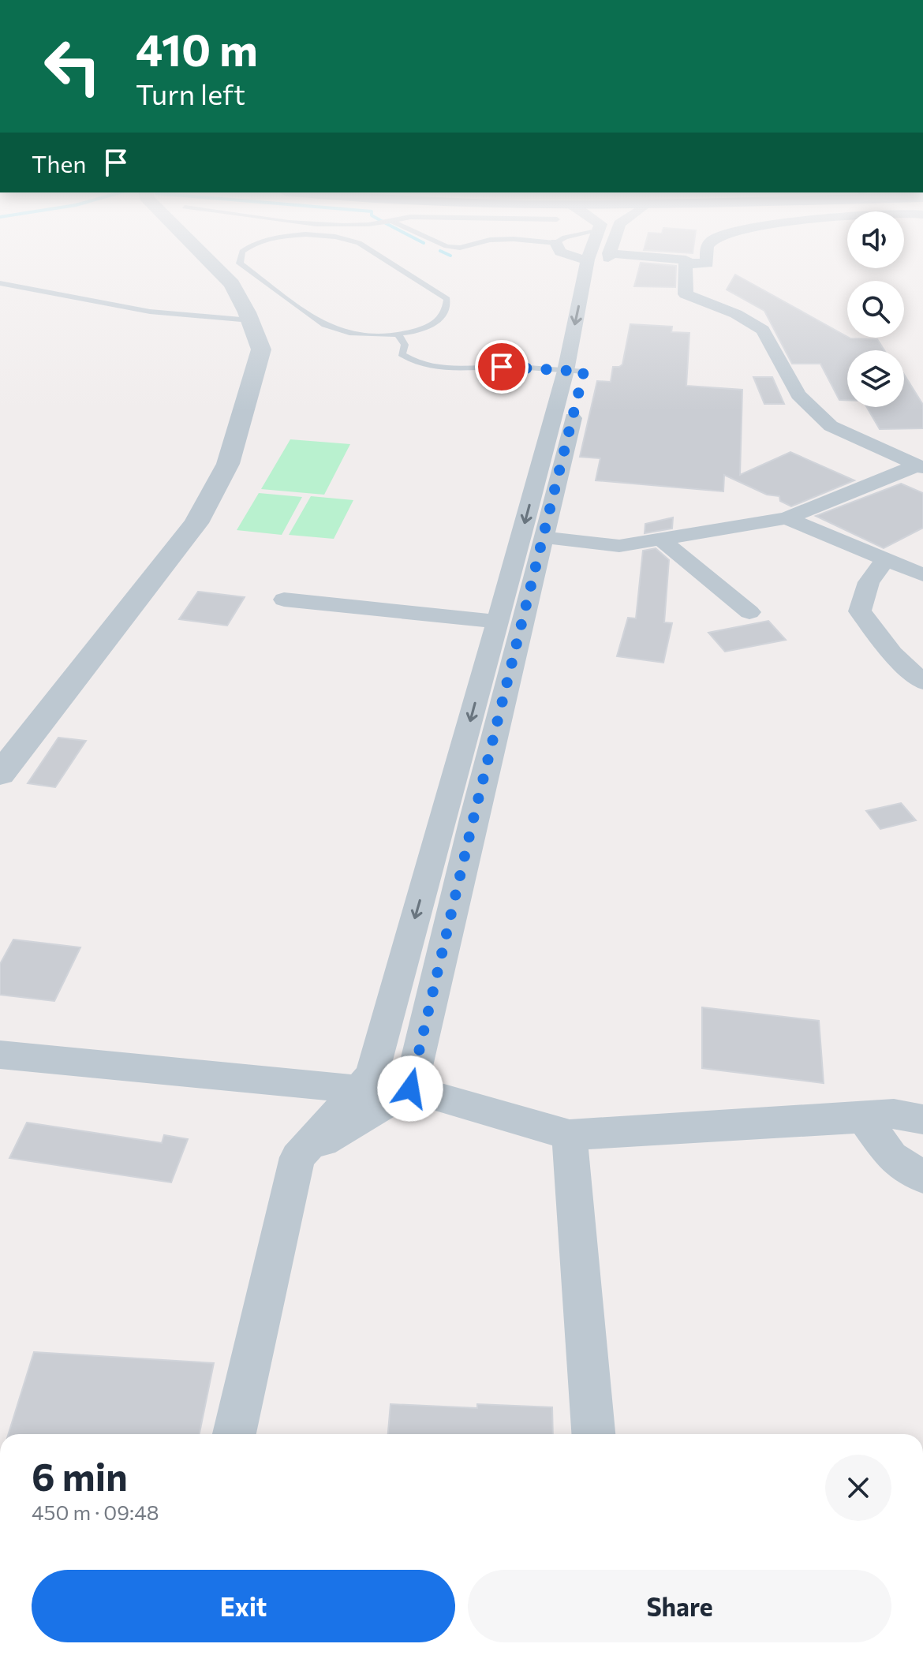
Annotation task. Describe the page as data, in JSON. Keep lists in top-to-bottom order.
{
  "page": {
    "turn": ["410 m", "Turn left"],
    "then": "Then",
    "heading": ["6 min", "450 m · 09:48"],
    "buttons": ["Exit", "Share"]
  }
}
